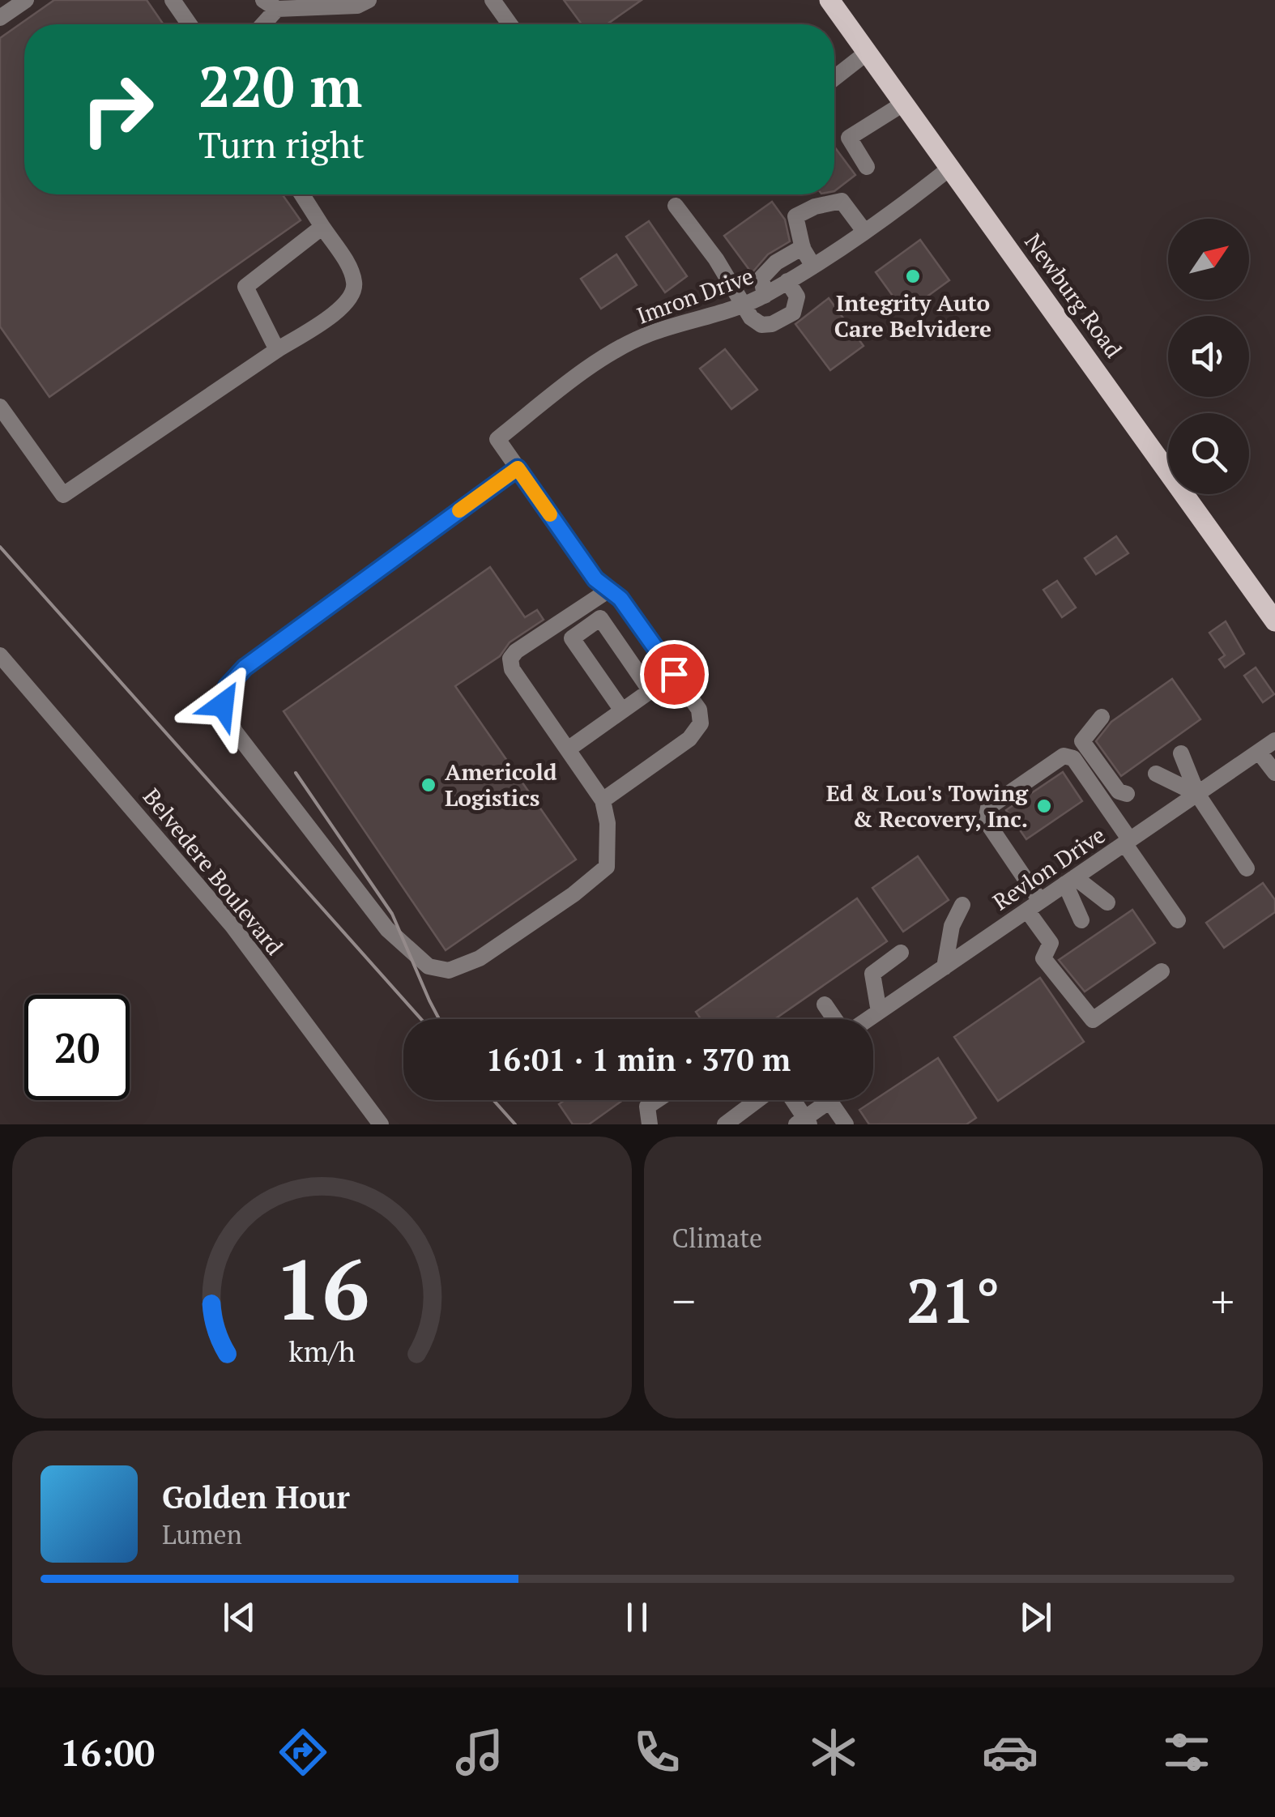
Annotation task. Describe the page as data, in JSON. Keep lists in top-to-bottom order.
{
  "streets": {
    "main road": ["Newburg Road"],
    "street": ["Imron Drive", "Revlon Drive", "Belvedere Boulevard"]
  },
  "crossings": [
    ["Imron Drive", "Newburg Road"]
  ],
  "places": ["Integrity Auto Care Belvidere", "Americold Logistics", "Ed & Lou's Towing & Recovery, Inc."],
  "north": "top right",
  "page": {
    "turn": ["220 m", "Turn right"],
    "limit": "20",
    "trip": "16:01 · 1 min · 370 m",
    "tile": "Climate",
    "heat": ["−", "21°", "+"],
    "song": ["Golden Hour", "Lumen"],
    "tabs": "16:00",
    "gauge": ["16", "km/h"]
  }
}
